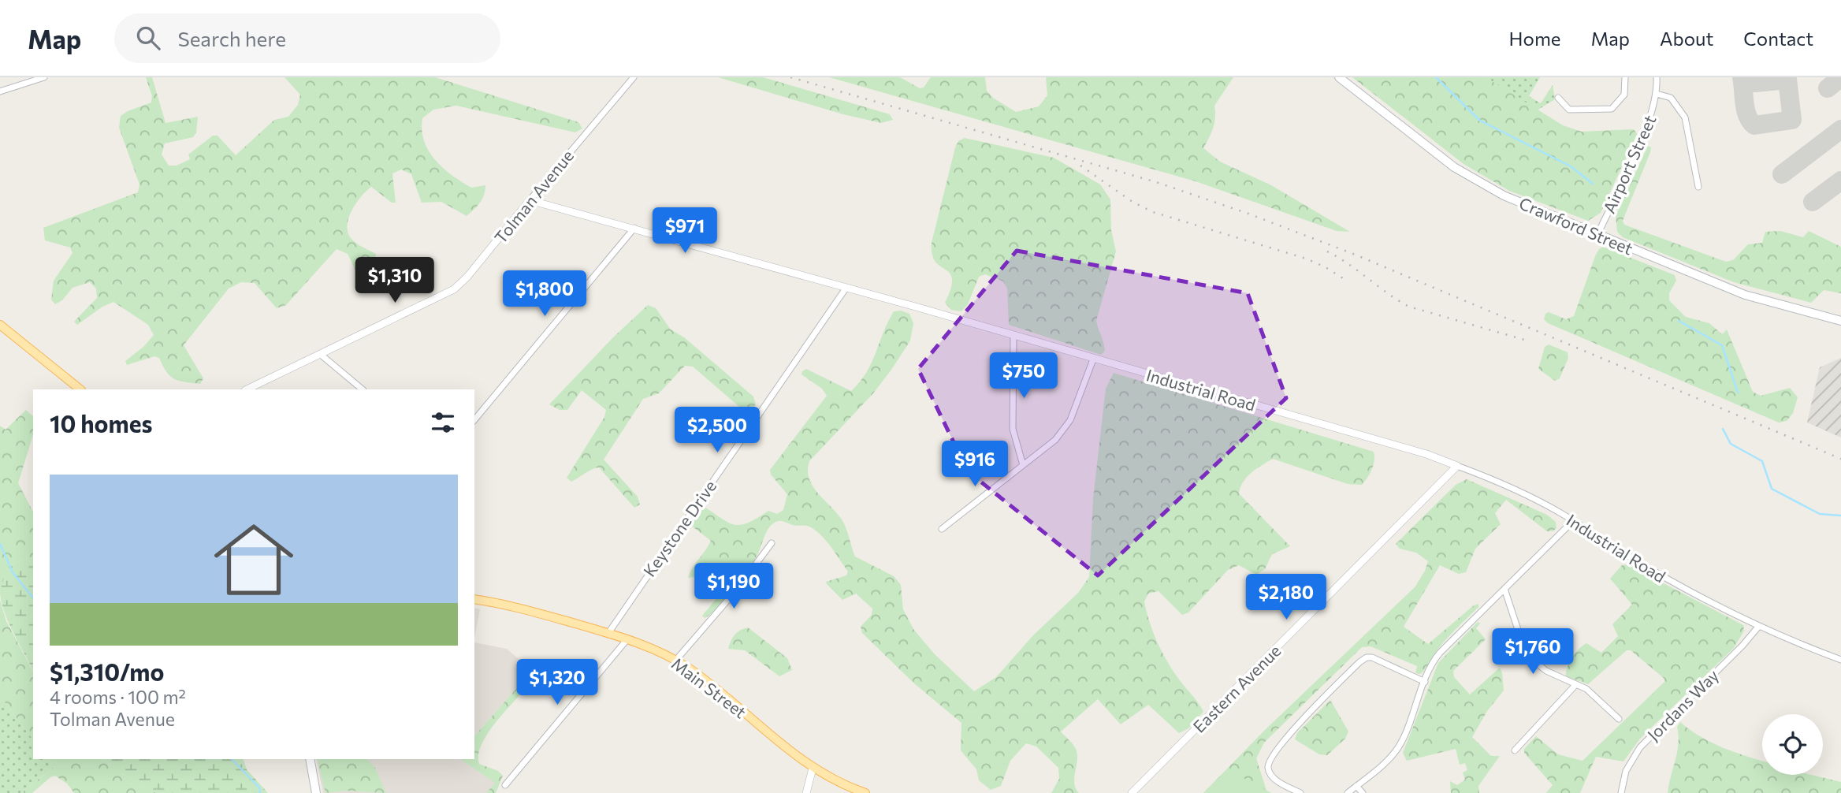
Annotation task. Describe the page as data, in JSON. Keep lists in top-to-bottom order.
{
  "streets": {
    "main road": ["Crawford Street", "Main Street"],
    "street": [
      "Airport Street",
      "Tolman Avenue",
      "Industrial Road",
      "Keystone Drive",
      "Eastern Avenue",
      "Jordans Way"
    ]
  },
  "crossings": [
    ["Airport Street", "Crawford Street"],
    ["Tolman Avenue", "Industrial Road"],
    ["Industrial Road", "Keystone Drive"],
    ["Industrial Road", "Eastern Avenue"],
    ["Industrial Road", "Jordans Way"],
    ["Keystone Drive", "Main Street"]
  ],
  "page": {
    "header": "Map",
    "search": "Search here",
    "nav": [
      "Home",
      "Map",
      "About",
      "Contact"
    ],
    "price": [
      "$971",
      "$1,310",
      "$1,800",
      "$750",
      "$2,500",
      "$916",
      "$1,190",
      "$2,180",
      "$1,760",
      "$1,320"
    ],
    "heading": "10 homes",
    "list": [
      {
        "name": "$1,310/mo",
        "note": "4 rooms · 100 m² · Tolman Avenue"
      }
    ]
  }
}
